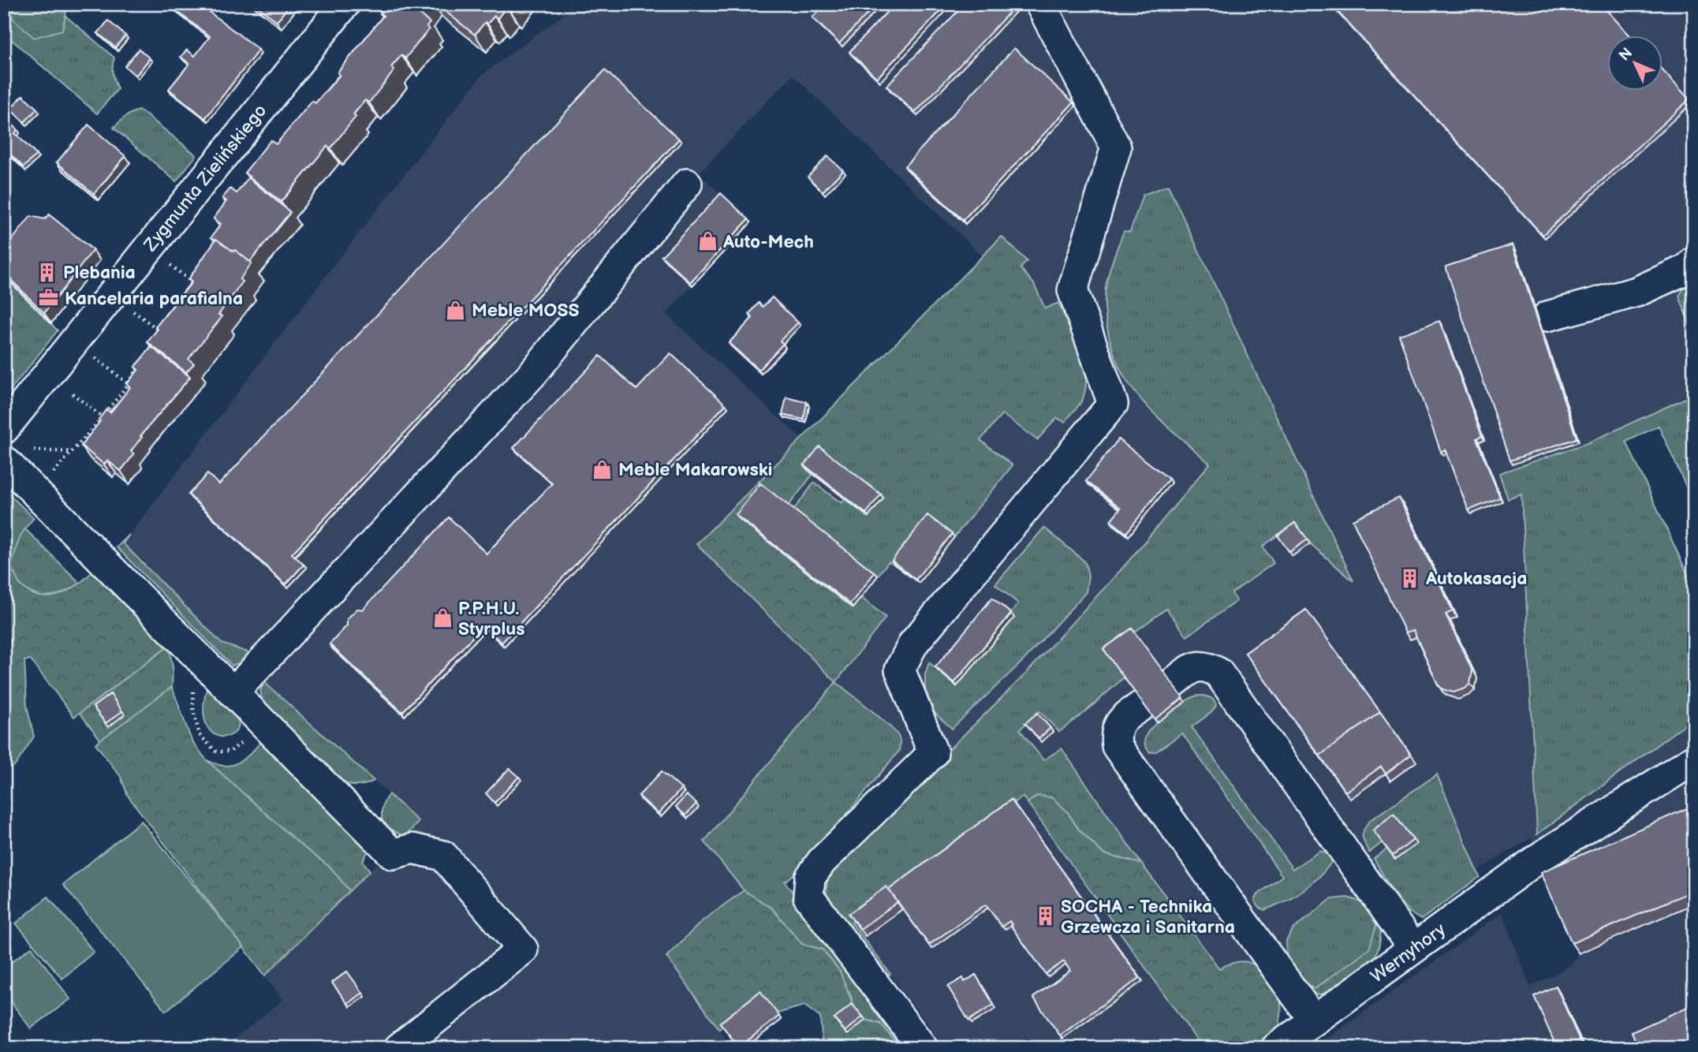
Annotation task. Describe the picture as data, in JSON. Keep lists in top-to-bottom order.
{
  "streets": {
    "street": ["Zygmunta Zielińskiego", "Wernyhory"]
  },
  "places": {
    "shop": [
      "Auto-Mech",
      "Meble MOSS",
      "Meble Makarowski",
      "P.P.H.U. Styrplus"
    ],
    "building": ["Plebania", "Autokasacja", "SOCHA - Technika Grzewcza i Sanitarna"],
    "office": ["Kancelaria parafialna"]
  },
  "north": "top left"
}
